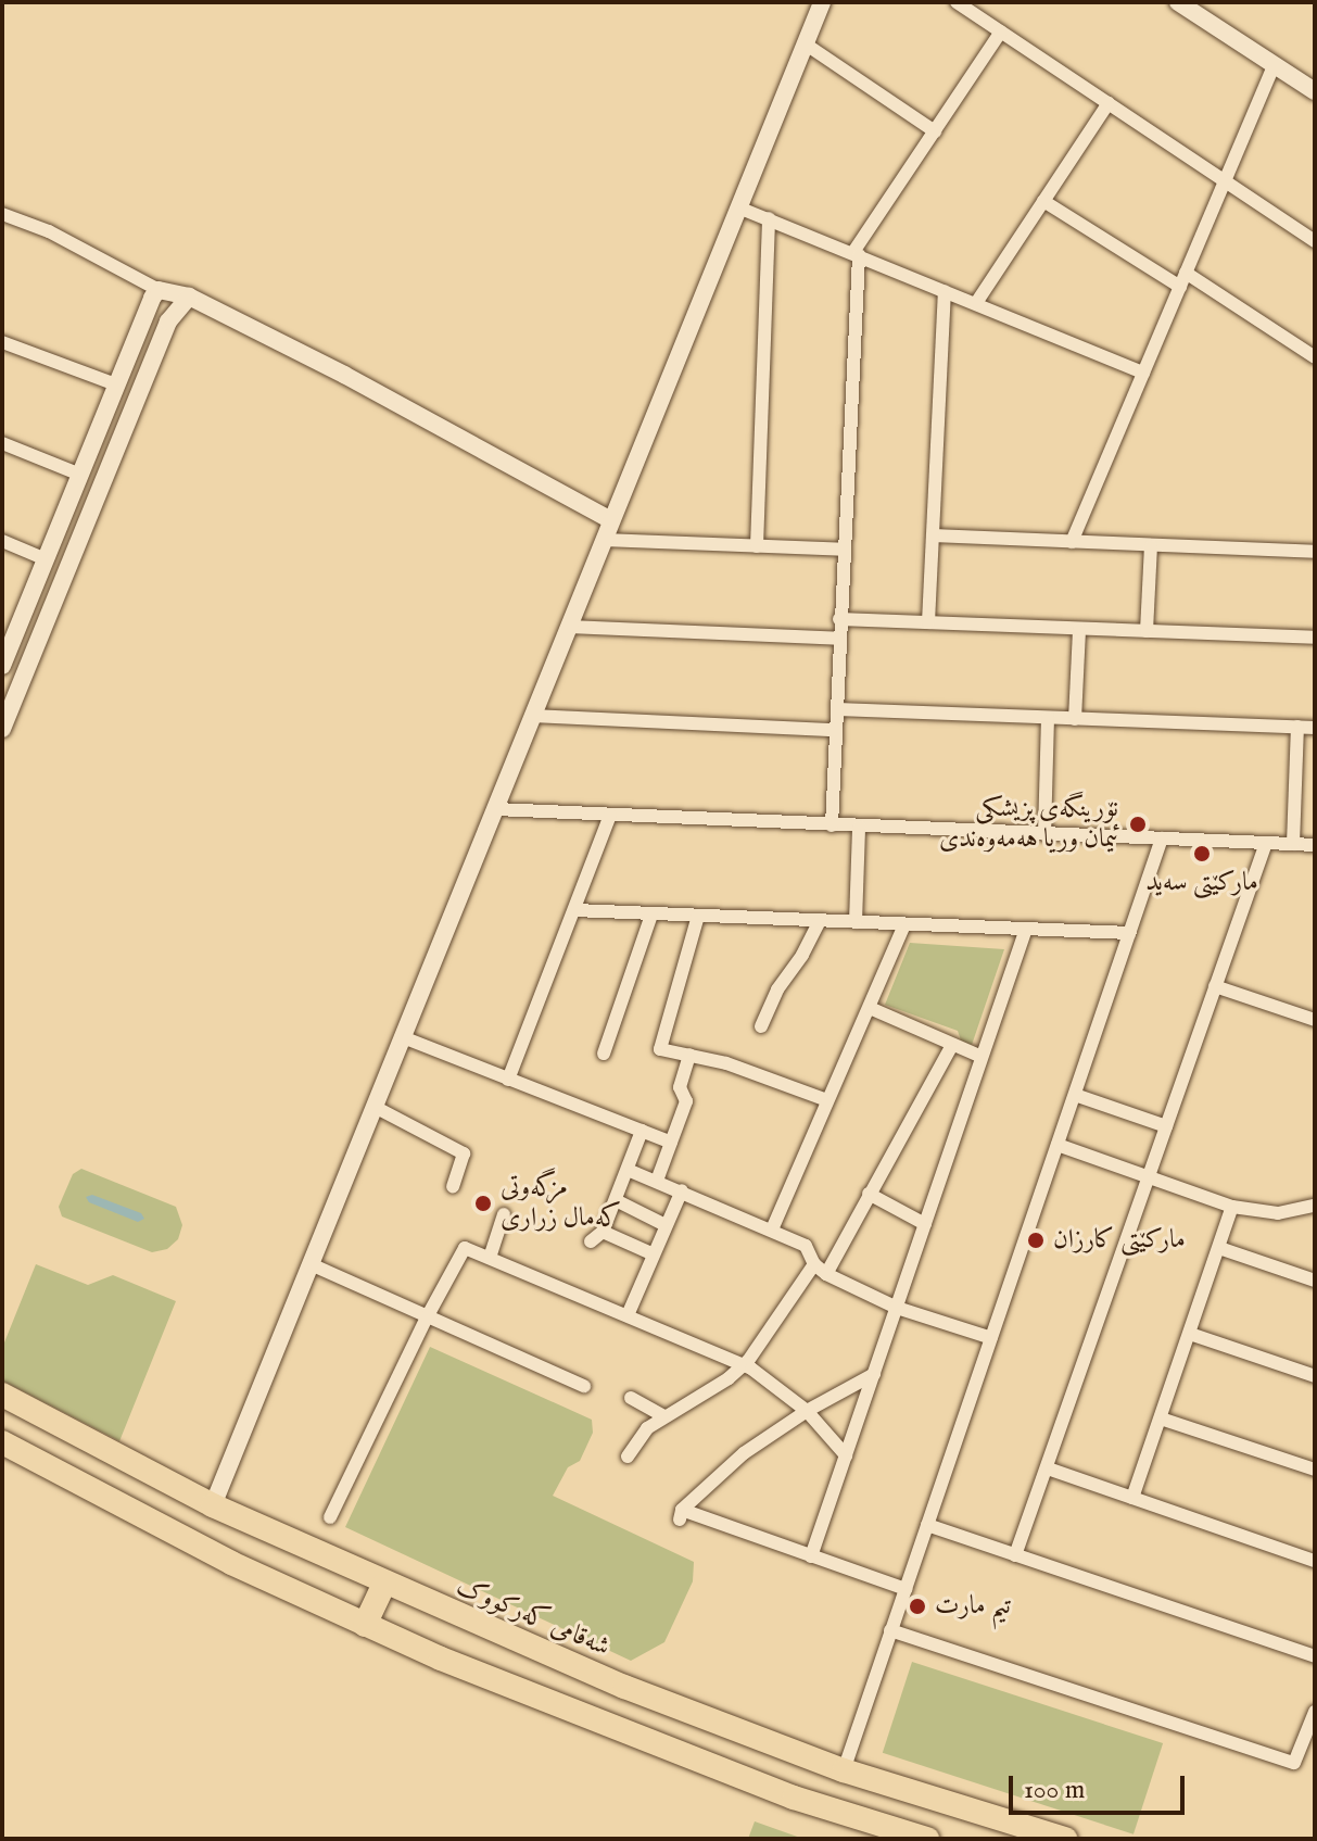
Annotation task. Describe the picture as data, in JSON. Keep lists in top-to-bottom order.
{
  "streets": {
    "highway": ["شەقامی کەرکووک"]
  },
  "places": [
    "نۆرینگەی پزیشکی ئیمان وریا هەمەوەندی",
    "مارکێتی سەید",
    "مزگەوتی کەمال زراری",
    "مارکێتی کارزان",
    "تیم مارت"
  ],
  "scale_bar": "100 m"
}
